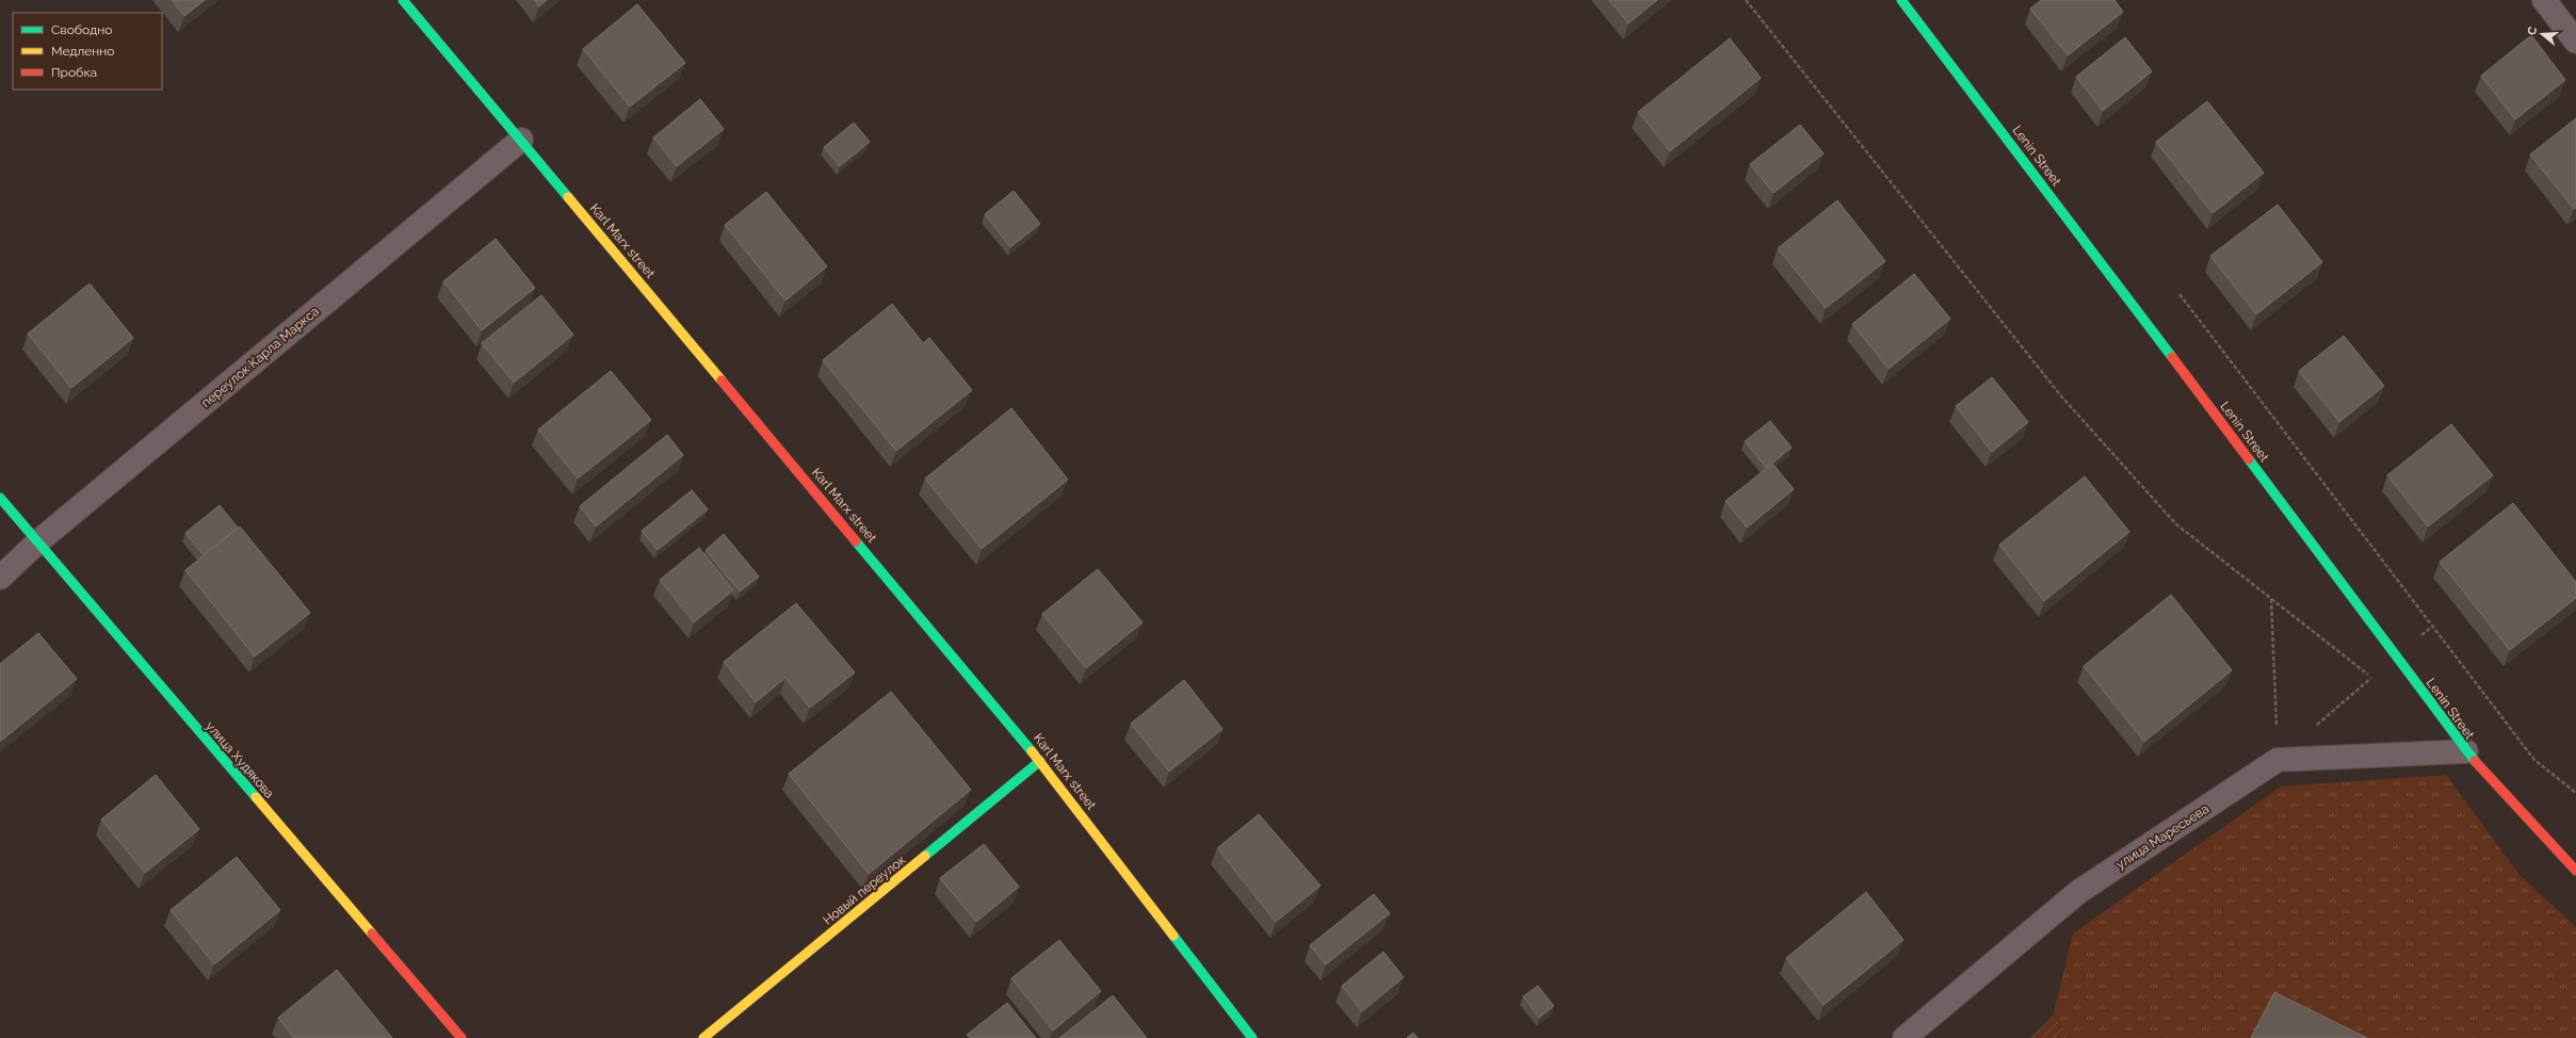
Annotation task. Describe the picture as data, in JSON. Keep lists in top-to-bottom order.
{
  "streets": {
    "street": [
      "Lenin Street",
      "Karl Marx street",
      "переулок Карла Маркса",
      "улица Худякова",
      "улица Маресьева",
      "Новый переулок"
    ]
  },
  "crossings": [
    ["Karl Marx street", "переулок Карла Маркса"],
    ["Karl Marx street", "Новый переулок"],
    ["переулок Карла Маркса", "улица Худякова"]
  ],
  "legend": ["Свободно", "Медленно", "Пробка"],
  "north": "left"
}
